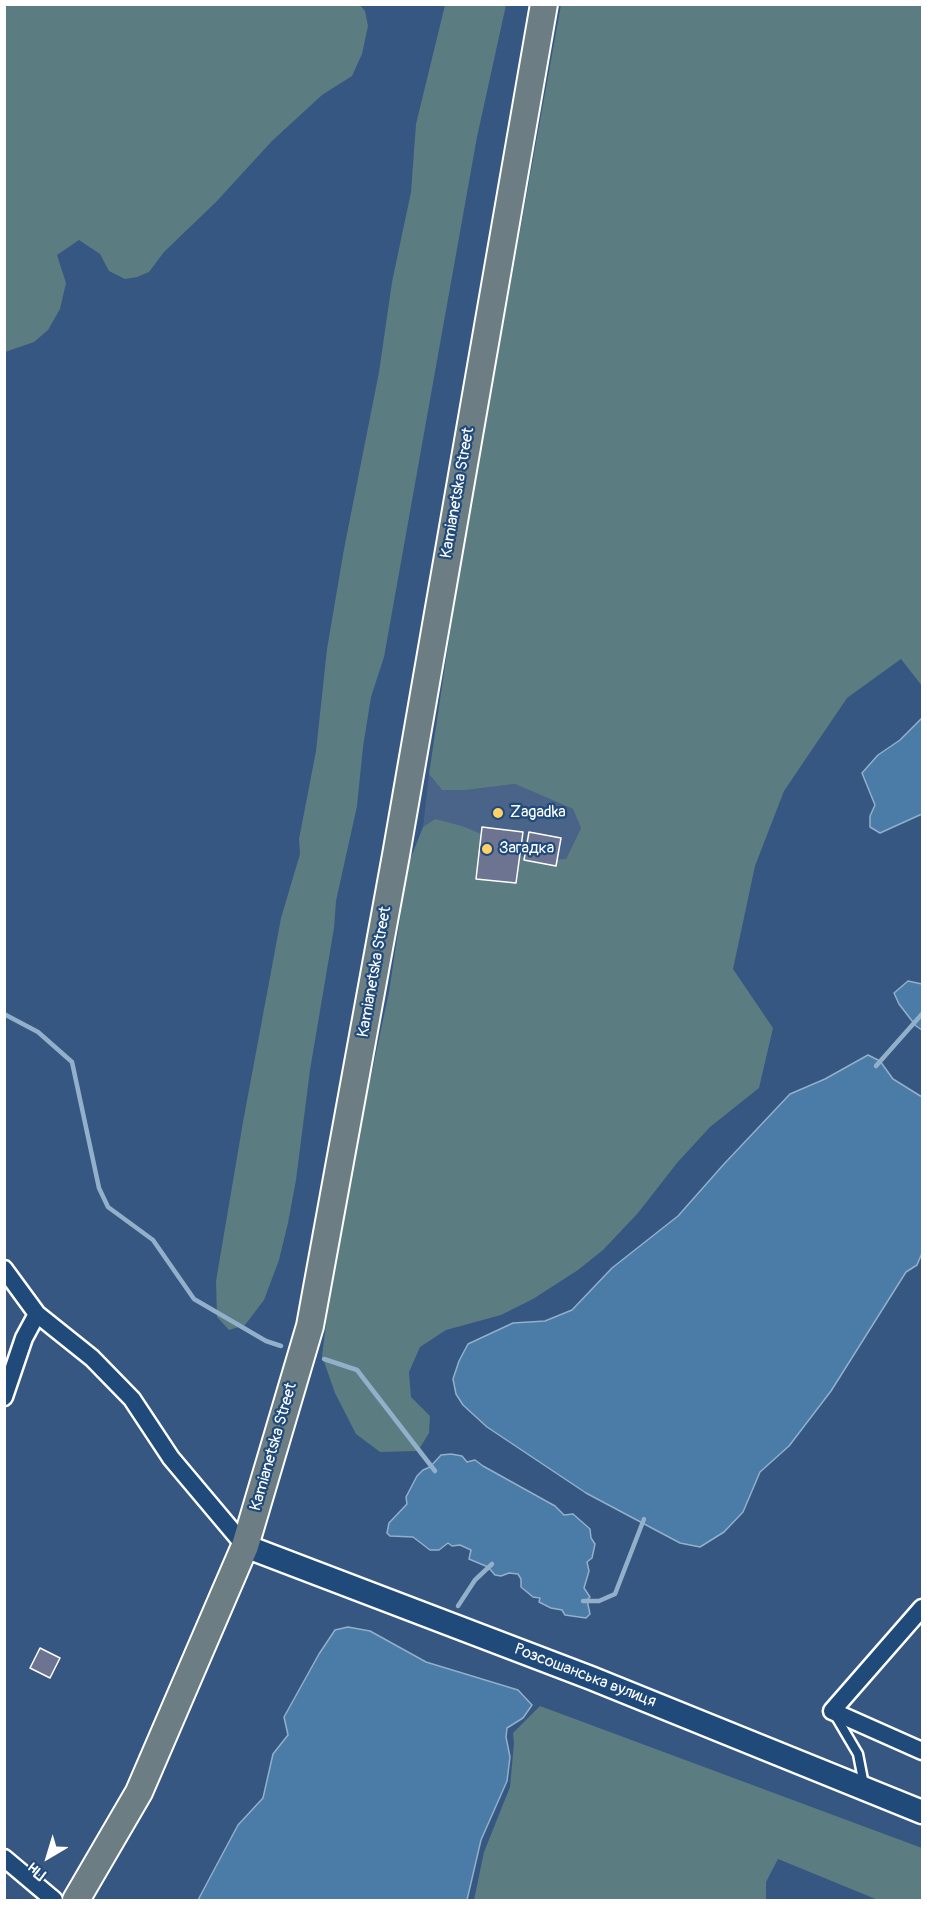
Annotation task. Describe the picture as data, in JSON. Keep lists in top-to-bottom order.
{
  "streets": {
    "main road": ["Kamianetska Street"],
    "street": ["Розсошанська вулиця"]
  },
  "crossings": [
    ["Kamianetska Street", "Розсошанська вулиця"]
  ],
  "places": ["Zagadka", "Загадка"],
  "north": "bottom left"
}
